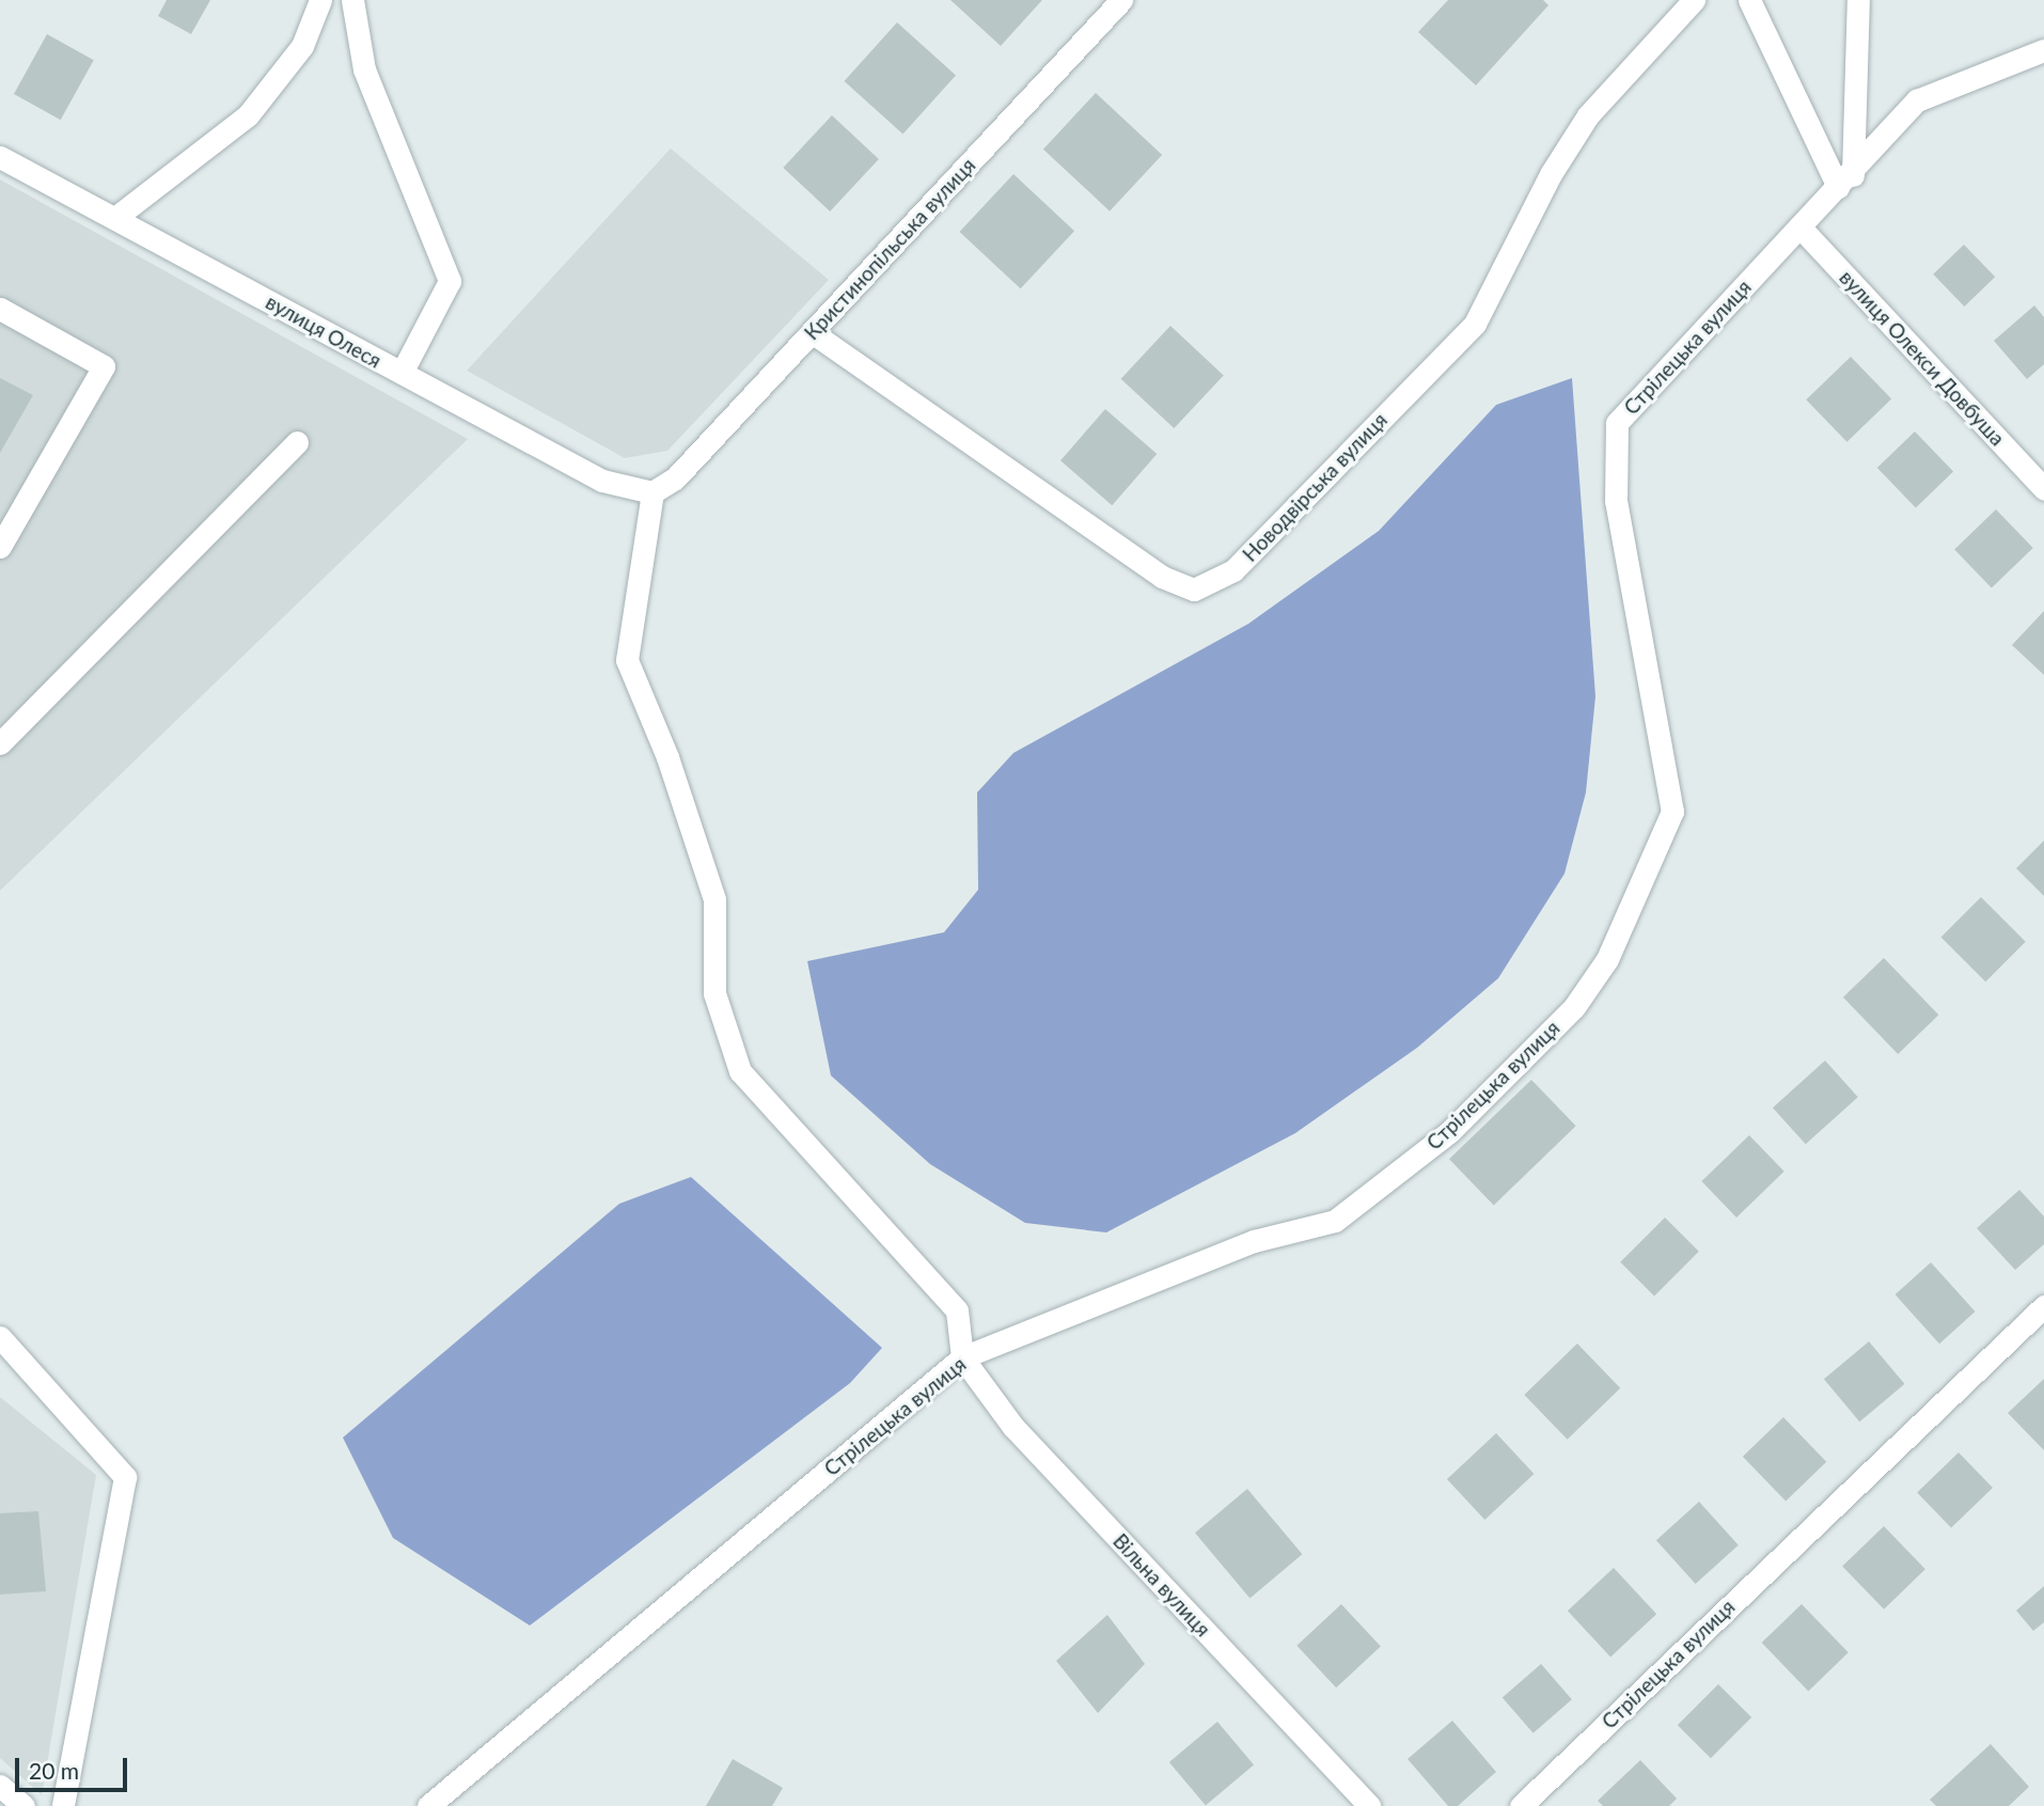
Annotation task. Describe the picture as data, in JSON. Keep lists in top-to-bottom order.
{
  "streets": {
    "street": [
      "Кристинопільська вулиця",
      "вулиця Олеся",
      "Стрілецька вулиця",
      "вулиця Олекси Довбуша",
      "Новодвірська вулиця",
      "Вільна вулиця"
    ]
  },
  "crossings": [
    ["Кристинопільська вулиця", "вулиця Олеся"],
    ["Кристинопільська вулиця", "Новодвірська вулиця"],
    ["Стрілецька вулиця", "вулиця Олекси Довбуша"],
    ["Стрілецька вулиця", "Вільна вулиця"]
  ],
  "scale_bar": "20 m"
}
